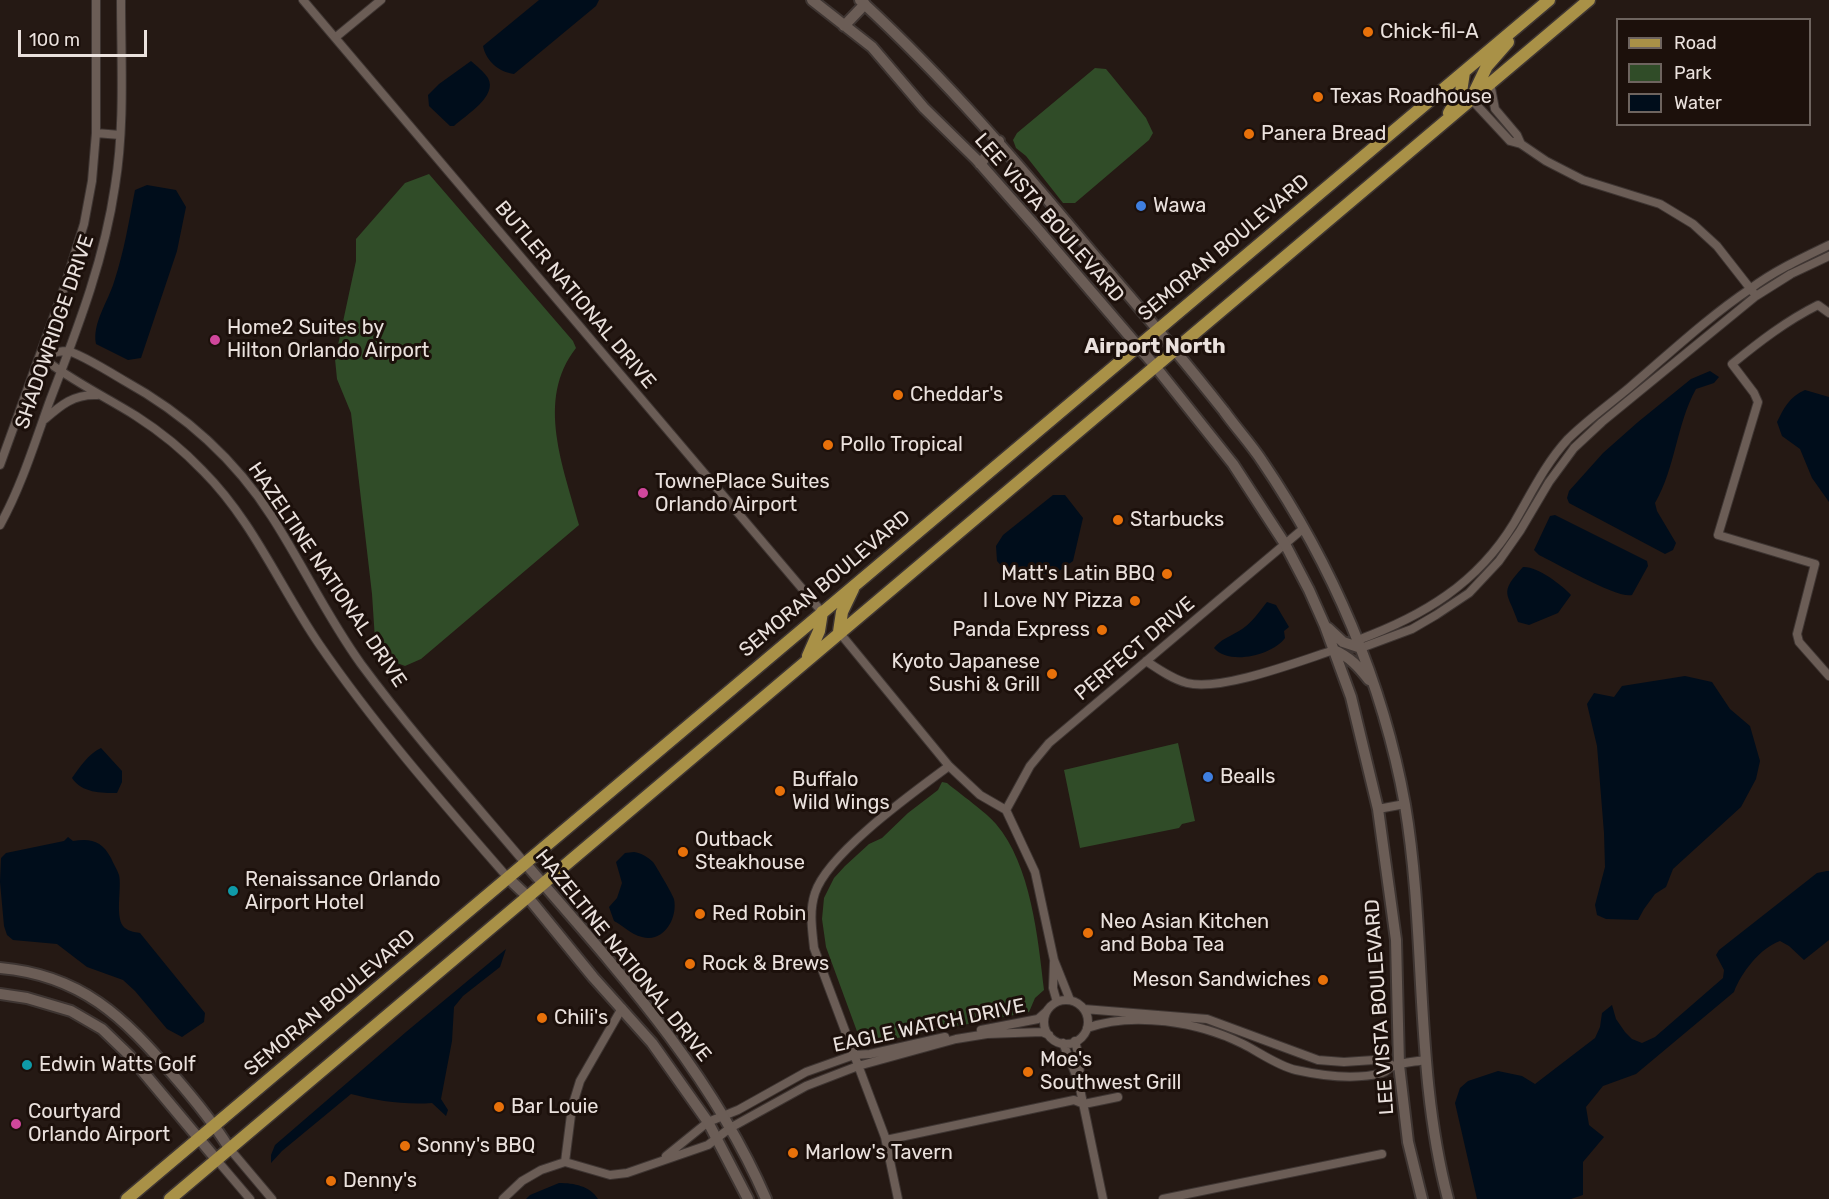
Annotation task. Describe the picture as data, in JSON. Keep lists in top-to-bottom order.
{
  "streets": {
    "main road": ["SEMORAN BOULEVARD"],
    "street": [
      "LEE VISTA BOULEVARD",
      "BUTLER NATIONAL DRIVE",
      "SHADOWRIDGE DRIVE",
      "HAZELTINE NATIONAL DRIVE",
      "PERFECT DRIVE",
      "EAGLE WATCH DRIVE"
    ]
  },
  "crossings": [
    ["LEE VISTA BOULEVARD", "SEMORAN BOULEVARD"],
    ["LEE VISTA BOULEVARD", "PERFECT DRIVE"],
    ["SEMORAN BOULEVARD", "BUTLER NATIONAL DRIVE"],
    ["SEMORAN BOULEVARD", "HAZELTINE NATIONAL DRIVE"],
    ["SHADOWRIDGE DRIVE", "HAZELTINE NATIONAL DRIVE"],
    ["HAZELTINE NATIONAL DRIVE", "EAGLE WATCH DRIVE"]
  ],
  "districts": ["Airport North"],
  "places": [
    "Chick-fil-A",
    "Texas Roadhouse",
    "Panera Bread",
    "Wawa",
    "Home2 Suites by Hilton Orlando Airport",
    "Cheddar's",
    "Pollo Tropical",
    "TownePlace Suites Orlando Airport",
    "Starbucks",
    "Matt's Latin BBQ",
    "I Love NY Pizza",
    "Panda Express",
    "Kyoto Japanese Sushi & Grill",
    "Bealls",
    "Buffalo Wild Wings",
    "Outback Steakhouse",
    "Renaissance Orlando Airport Hotel",
    "Red Robin",
    "Neo Asian Kitchen and Boba Tea",
    "Rock & Brews",
    "Meson Sandwiches",
    "Chili's",
    "Edwin Watts Golf",
    "Moe's Southwest Grill",
    "Bar Louie",
    "Courtyard Orlando Airport",
    "Sonny's BBQ",
    "Marlow's Tavern",
    "Denny's"
  ],
  "legend": ["Road", "Park", "Water"],
  "scale_bar": "100 m"
}
